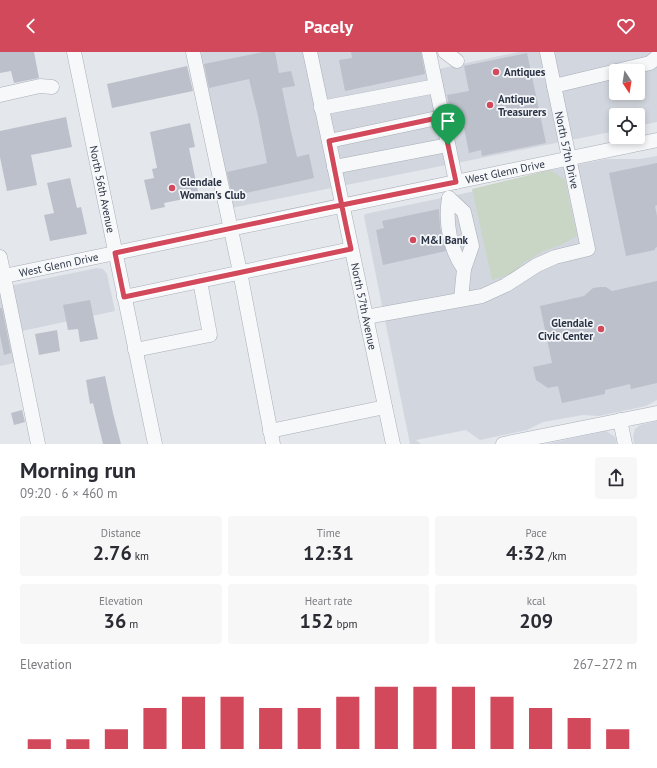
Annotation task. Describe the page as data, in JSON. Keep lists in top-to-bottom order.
{
  "streets": {
    "street": [
      "North 57th Drive",
      "West Glenn Drive",
      "North 56th Avenue",
      "North 57th Avenue"
    ]
  },
  "crossings": [
    ["North 57th Drive", "West Glenn Drive"],
    ["West Glenn Drive", "North 56th Avenue"],
    ["West Glenn Drive", "North 57th Avenue"]
  ],
  "places": [
    "Antiques",
    "Antique Treasurers",
    "Glendale Woman's Club",
    "M&I Bank",
    "Glendale Civic Center"
  ],
  "north": "bottom",
  "page": {
    "header": "Pacely",
    "heading": ["Morning run", "09:20 · 6 × 460 m"],
    "stats": [
      ["Distance", "2.76 km"],
      ["Time", "12:31"],
      ["Pace", "4:32 /km"],
      ["Elevation", "36 m"],
      ["Heart rate", "152 bpm"],
      ["kcal", "209"]
    ],
    "chart": ["Elevation", "267–272 m"]
  }
}
